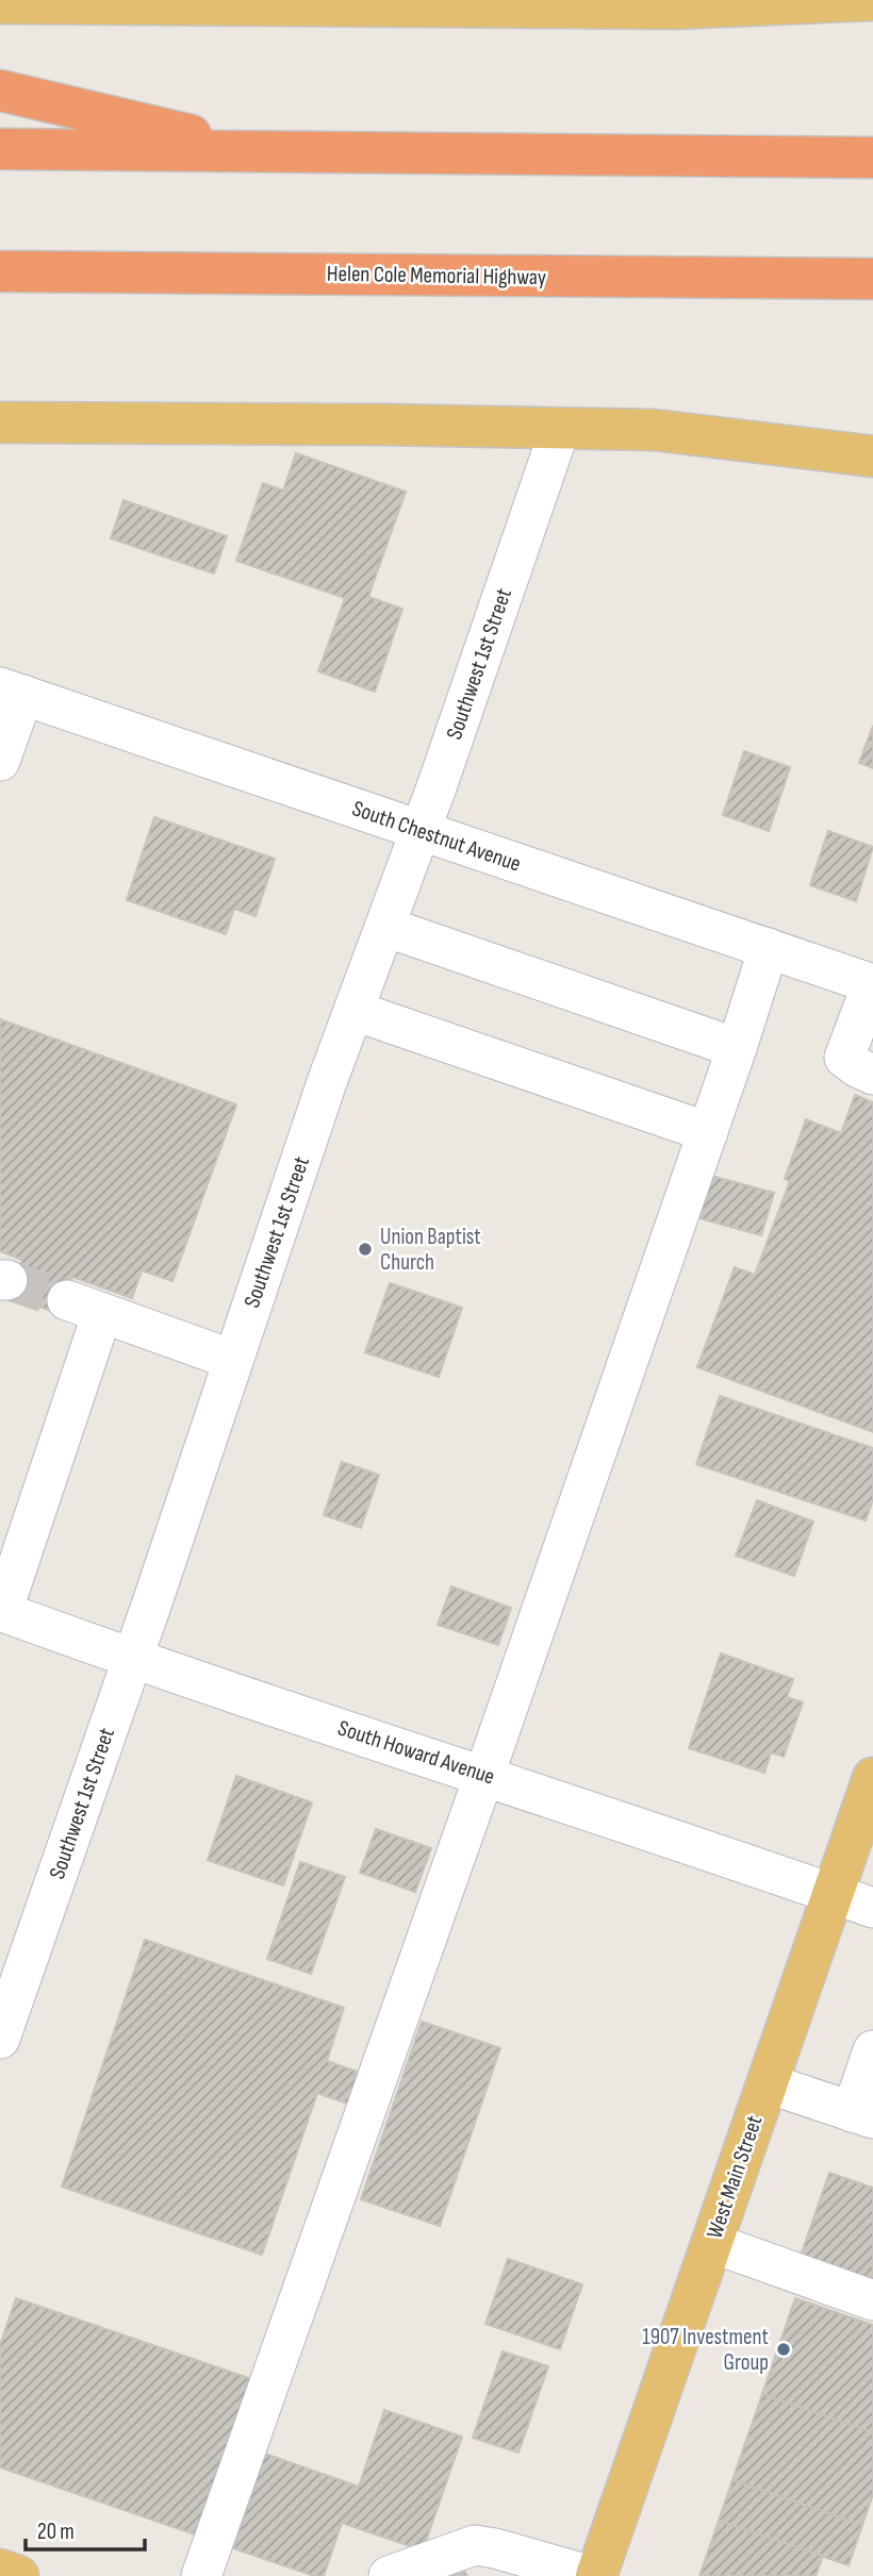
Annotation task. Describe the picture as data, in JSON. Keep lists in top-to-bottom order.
{
  "streets": {
    "highway": ["Helen Cole Memorial Highway"],
    "main road": ["West Main Street"],
    "street": ["Southwest 1st Street", "South Chestnut Avenue", "South Howard Avenue"]
  },
  "crossings": [
    ["Southwest 1st Street", "South Chestnut Avenue"],
    ["Southwest 1st Street", "South Howard Avenue"],
    ["South Howard Avenue", "West Main Street"]
  ],
  "places": ["Union Baptist Church", "1907 Investment Group"],
  "scale_bar": "20 m"
}
